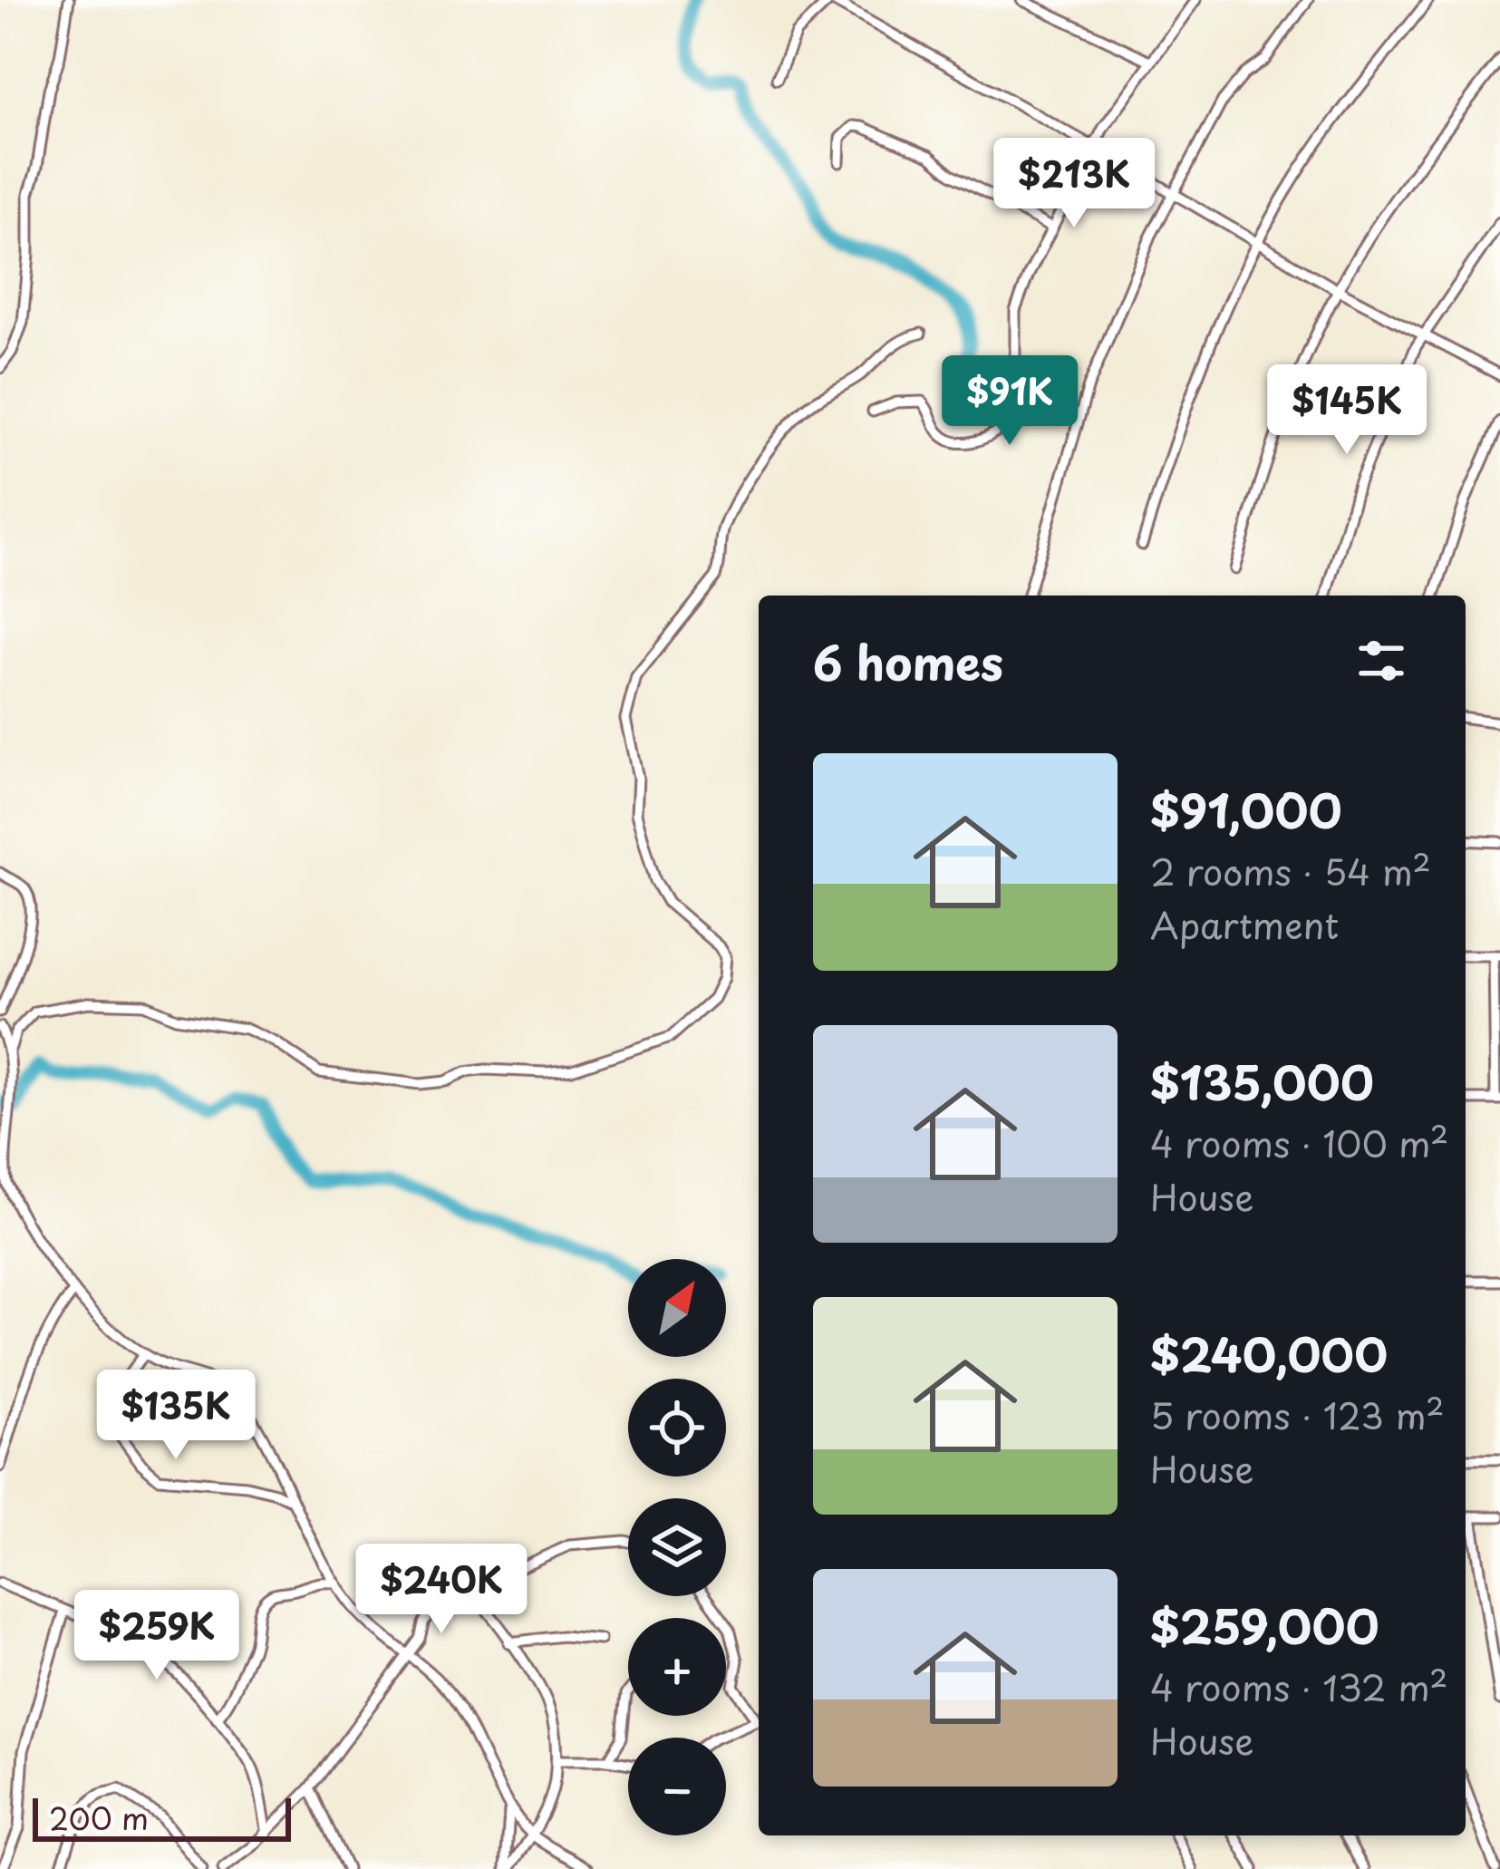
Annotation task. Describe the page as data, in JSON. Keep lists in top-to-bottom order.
{
  "scale_bar": "200 m",
  "north": "top right",
  "page": {
    "price": [
      "$213K",
      "$91K",
      "$145K",
      "$135K",
      "$240K",
      "$259K"
    ],
    "heading": "6 homes",
    "list": [
      {
        "name": "$91,000",
        "note": "2 rooms · 54 m² · Apartment"
      },
      {
        "name": "$135,000",
        "note": "4 rooms · 100 m² · House"
      },
      {
        "name": "$240,000",
        "note": "5 rooms · 123 m² · House"
      },
      {
        "name": "$259,000",
        "note": "4 rooms · 132 m² · House"
      }
    ],
    "map_buttons": ["+", "−"],
    "scale": "200 m"
  }
}
